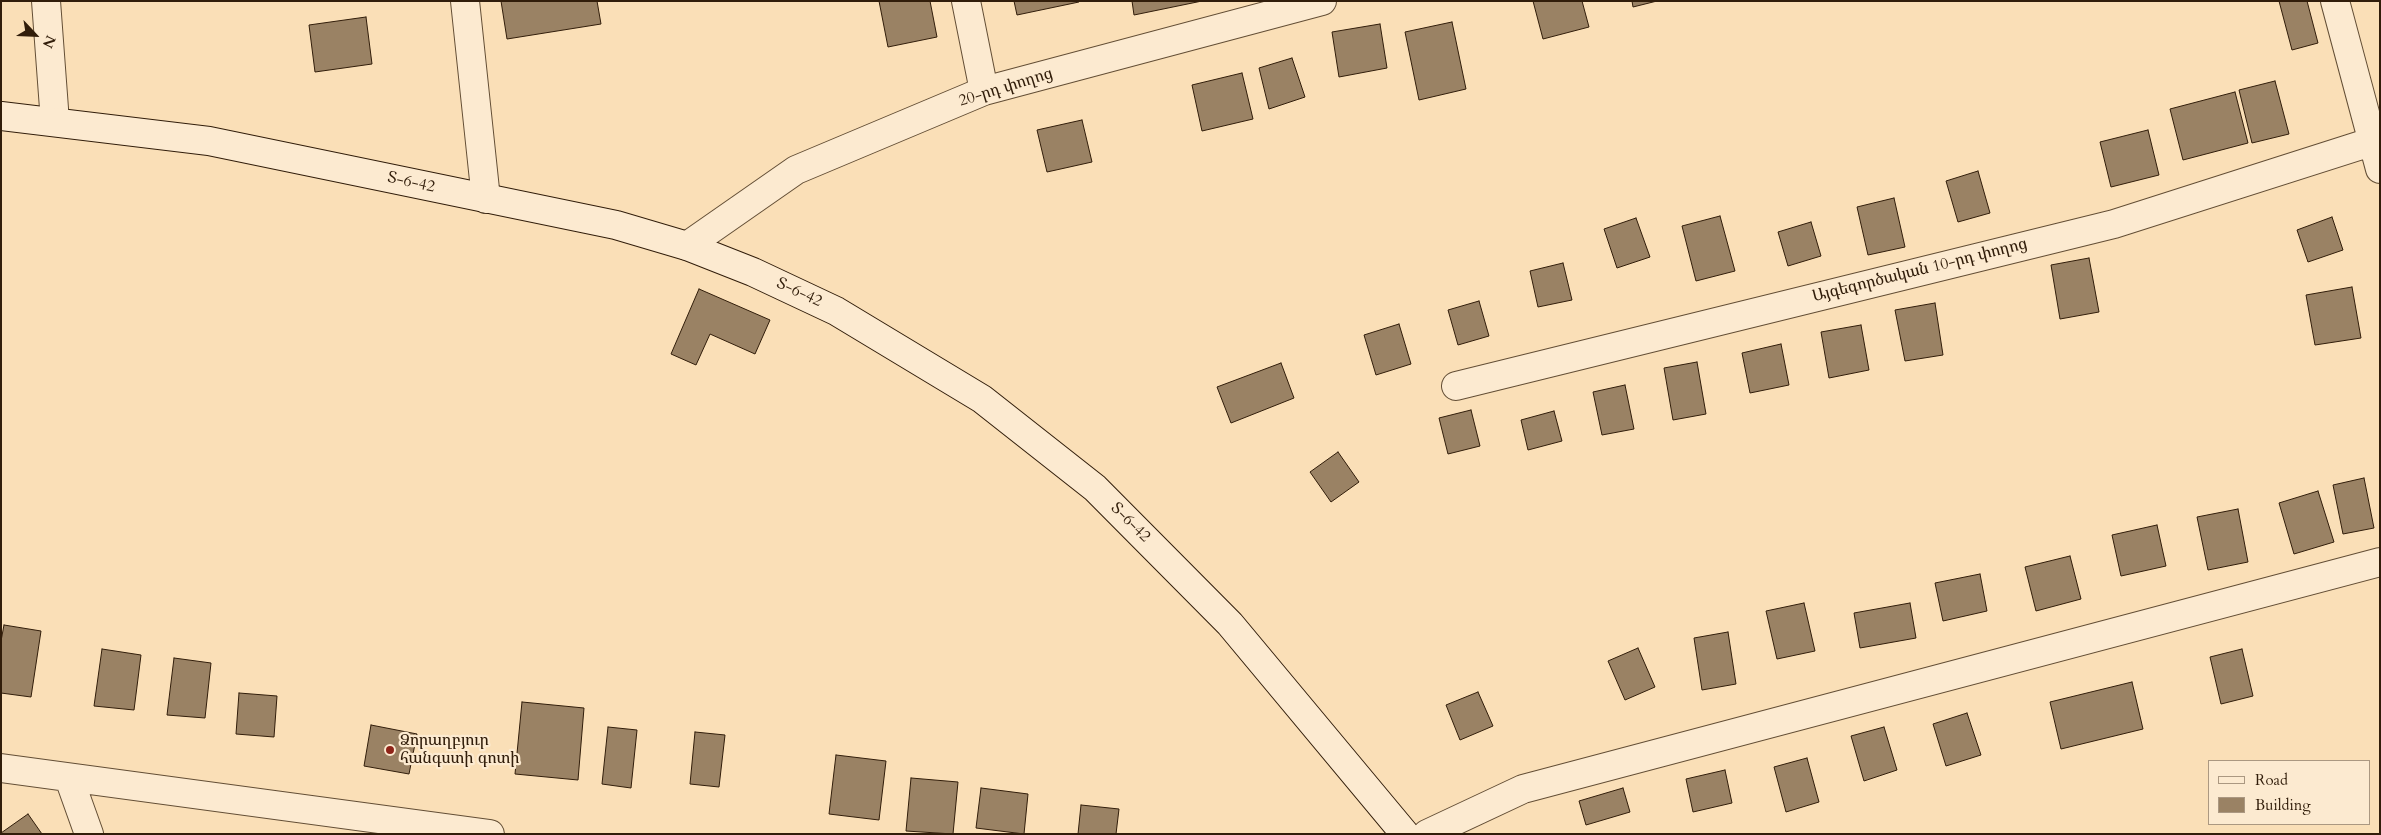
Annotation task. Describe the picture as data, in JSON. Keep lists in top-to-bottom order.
{
  "streets": {
    "street": ["20-րդ փողոց", "Տ-6-42", "Այգեգործական 10-րդ փողոց"]
  },
  "crossings": [
    ["20-րդ փողոց", "Տ-6-42"]
  ],
  "places": ["Ձորաղբյուր հանգստի գոտի"],
  "legend": ["Road", "Building"],
  "north": "bottom right"
}
